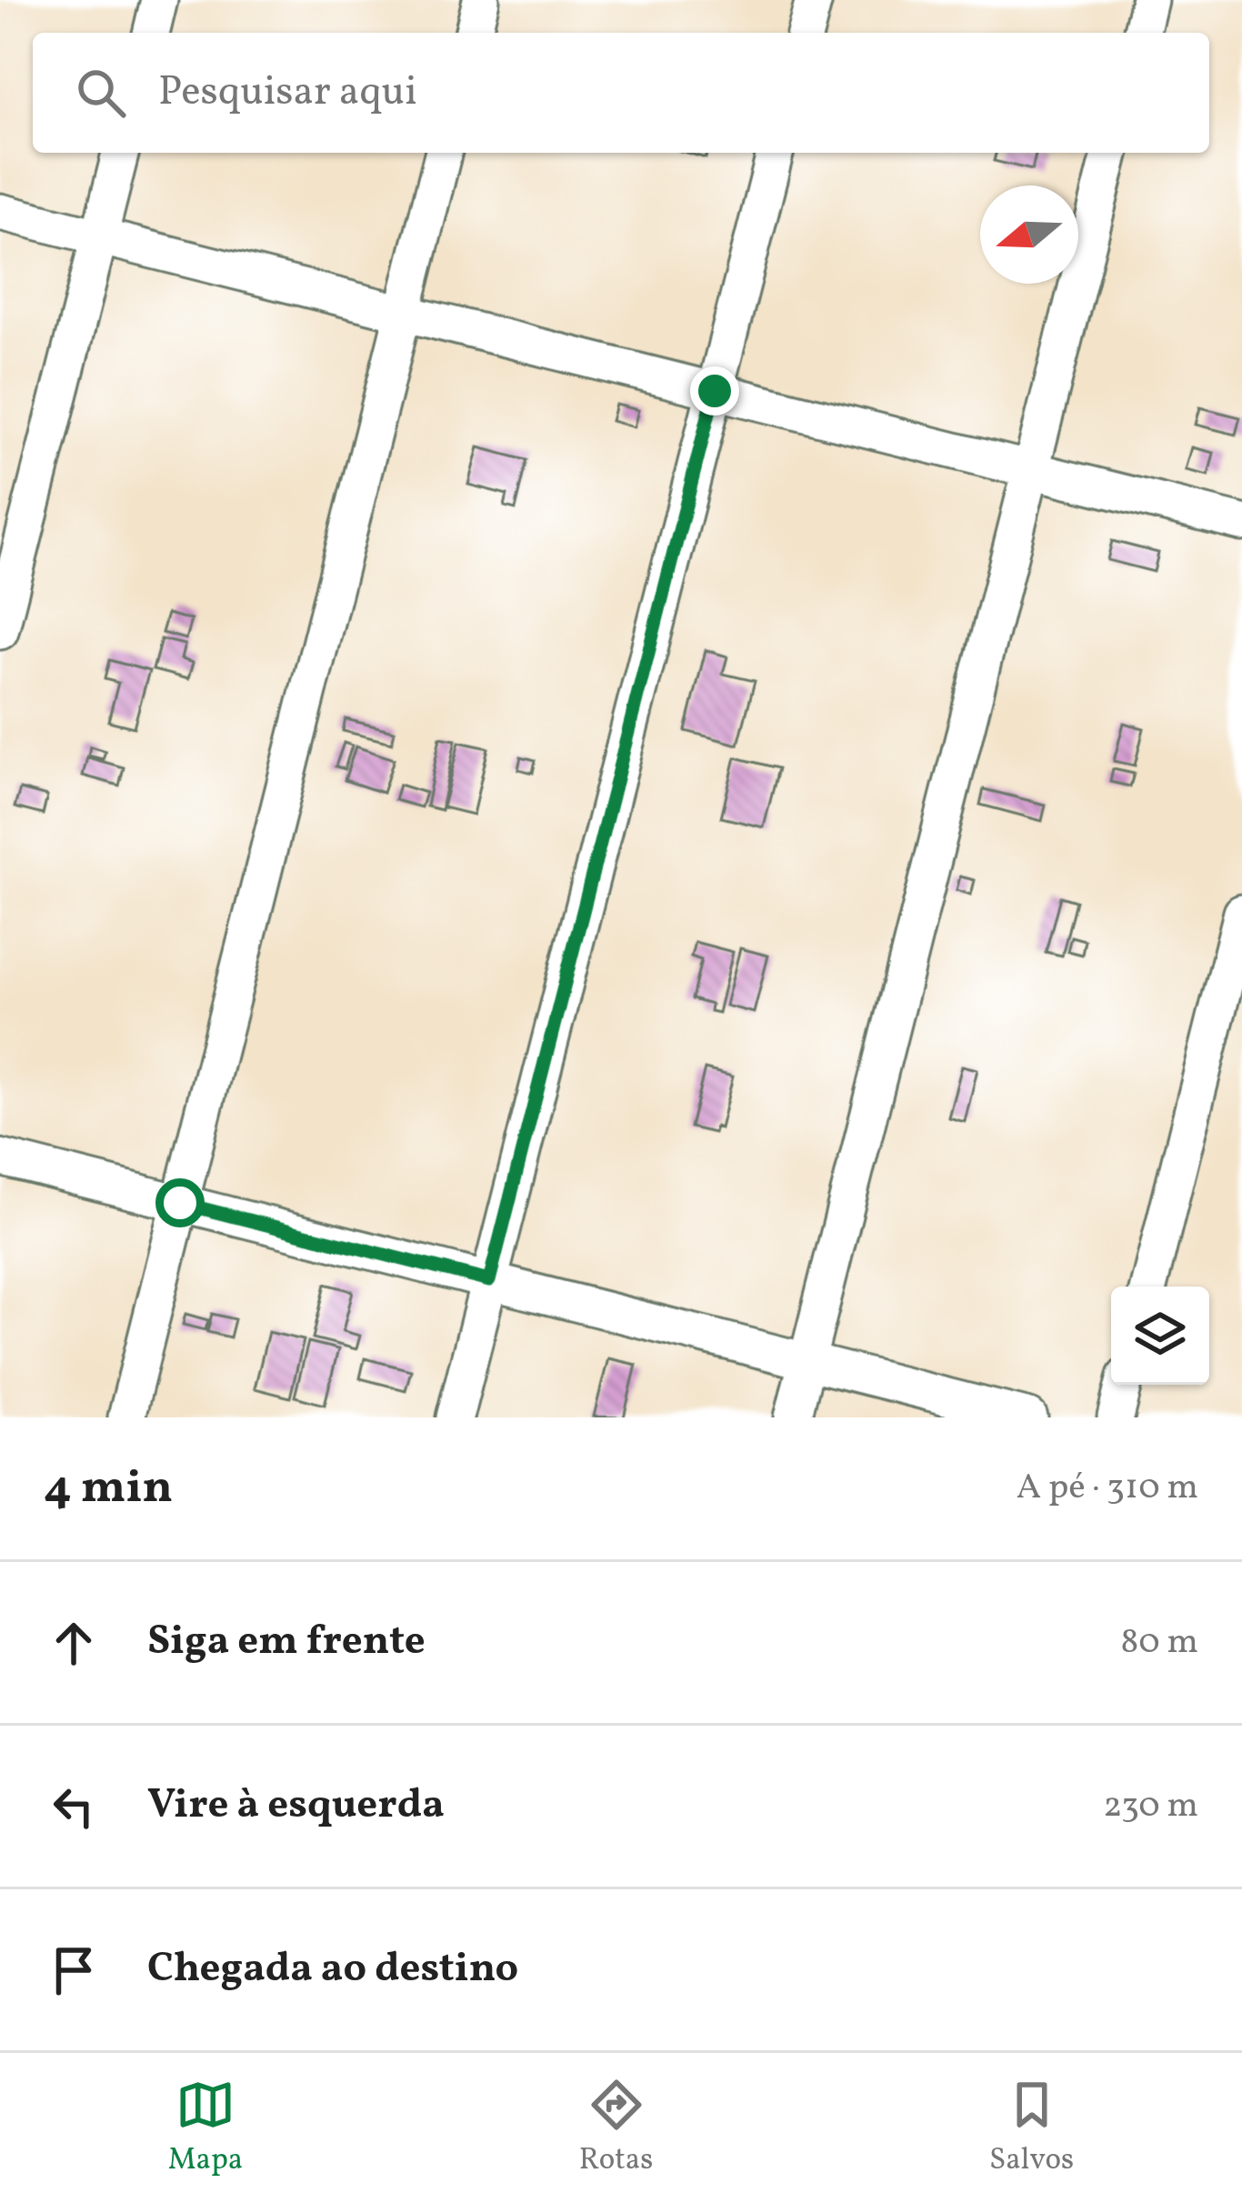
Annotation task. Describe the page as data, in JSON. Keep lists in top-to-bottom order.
{
  "north": "left",
  "page": {
    "search": "Pesquisar aqui",
    "heading": ["4 min", "A pé · 310 m"],
    "list": [
      ["Siga em frente", "80 m"],
      ["Vire à esquerda", "230 m"],
      "Chegada ao destino"
    ],
    "nav": ["Mapa", "Rotas", "Salvos"]
  }
}
